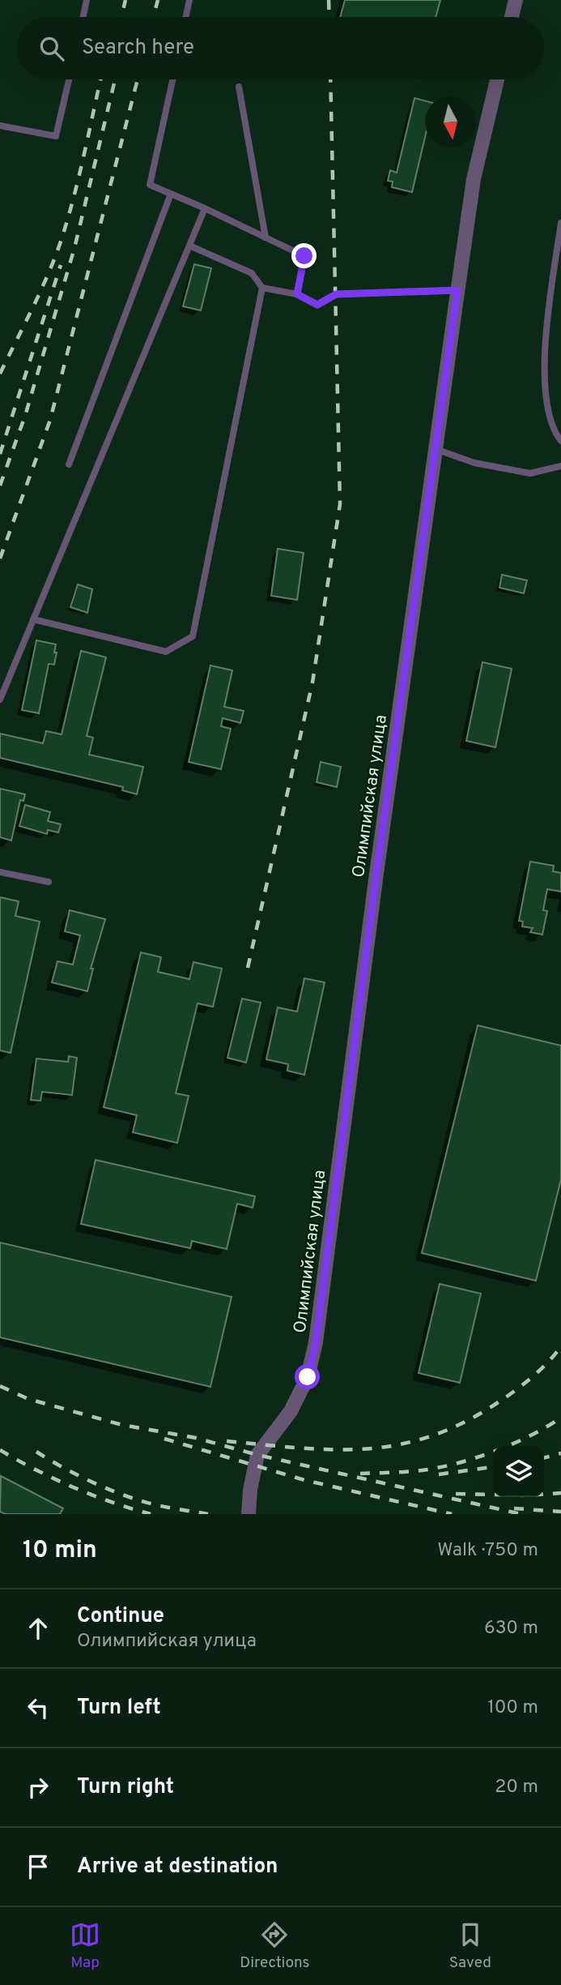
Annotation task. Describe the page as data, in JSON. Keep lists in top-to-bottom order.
{
  "streets": {
    "street": ["Олимпийская улица"]
  },
  "north": "bottom",
  "page": {
    "search": "Search here",
    "heading": ["10 min", "Walk · 750 m"],
    "list": [
      ["Continue", "Олимпийская улица", "630 m"],
      ["Turn left", "100 m"],
      ["Turn right", "20 m"],
      "Arrive at destination"
    ],
    "nav": ["Map", "Directions", "Saved"]
  }
}
